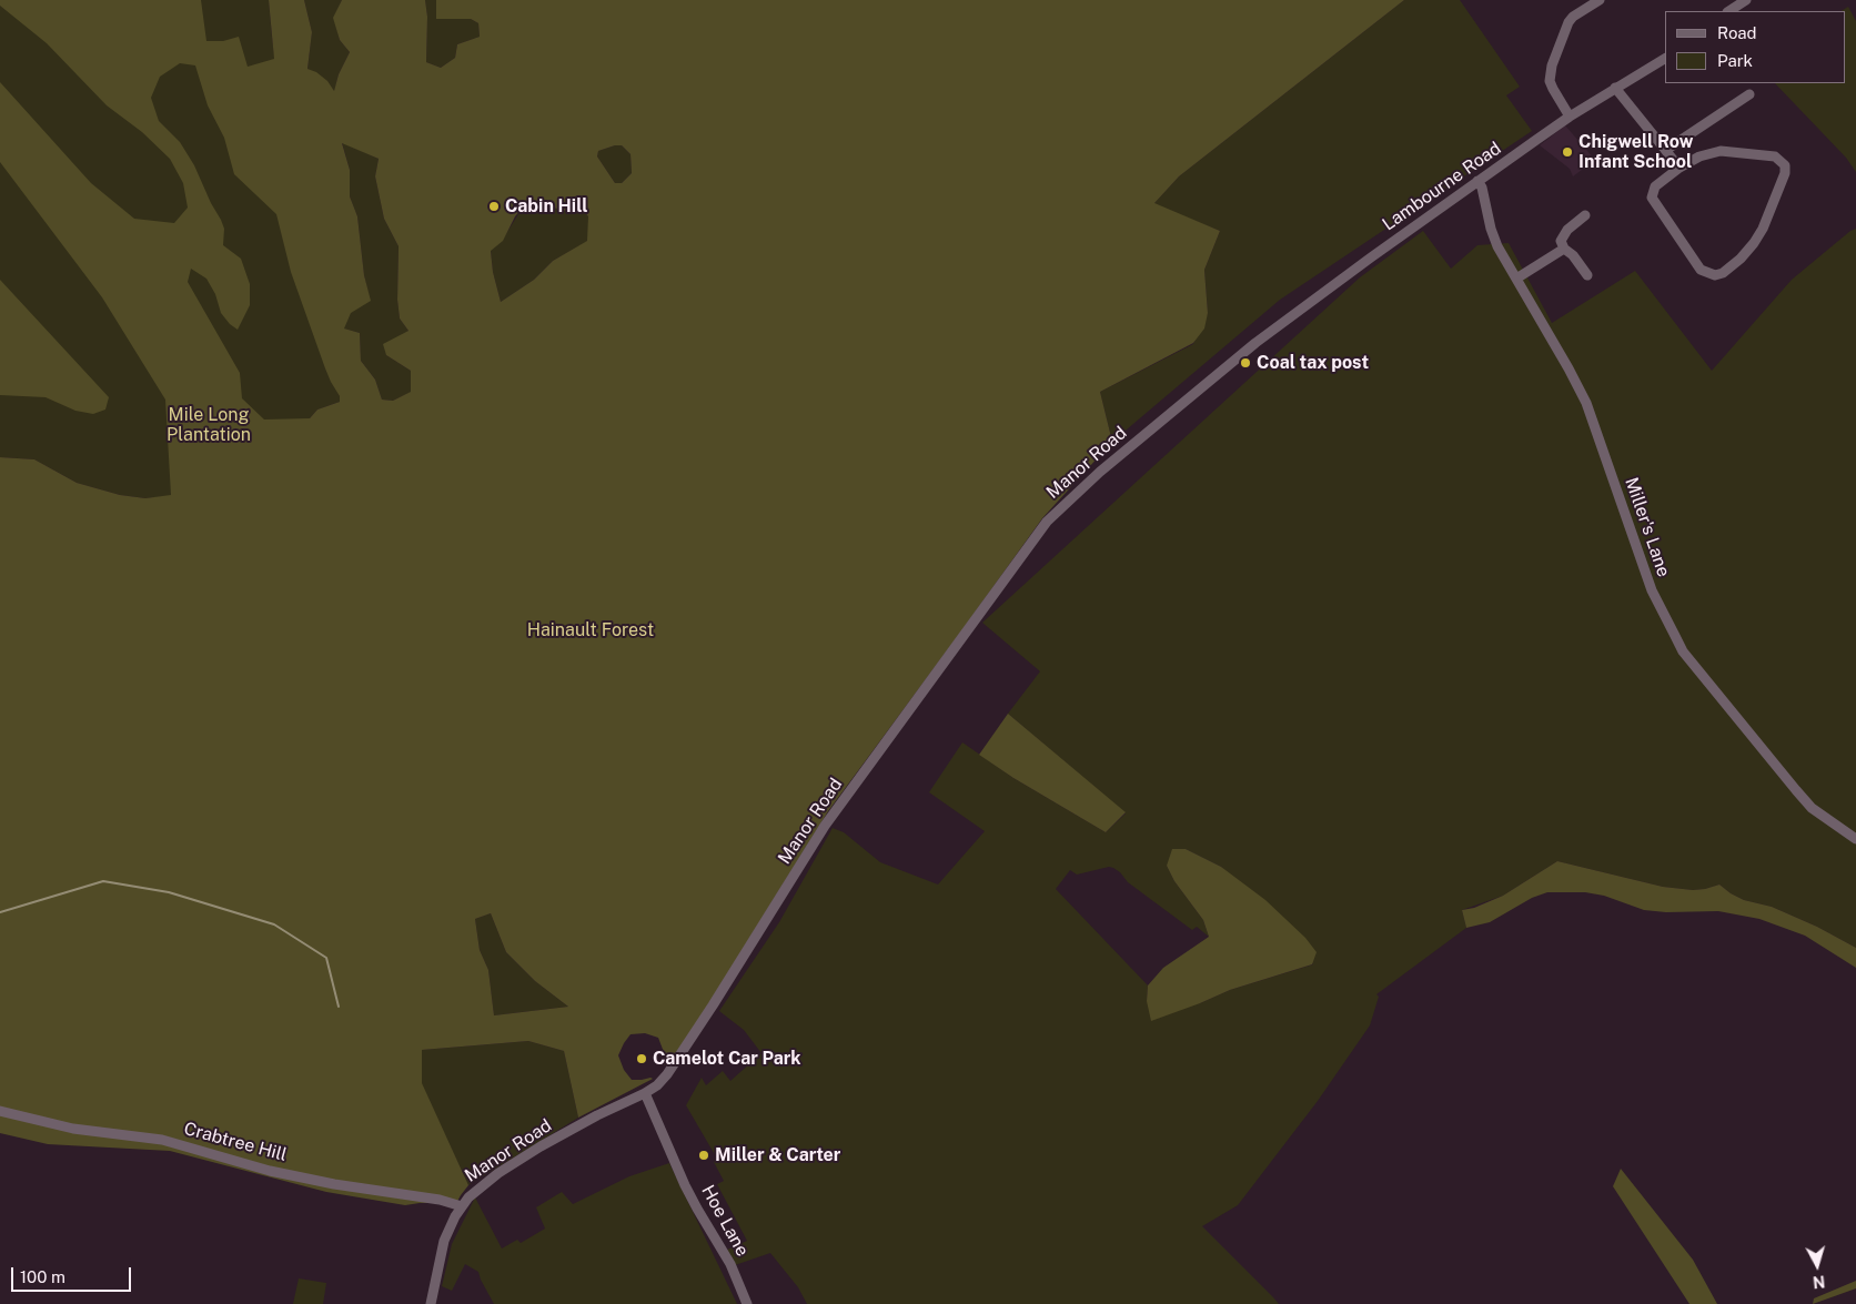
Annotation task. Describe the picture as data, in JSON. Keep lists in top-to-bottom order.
{
  "streets": {
    "street": [
      "Lambourne Road",
      "Manor Road",
      "Miller's Lane",
      "Crabtree Hill",
      "Hoe Lane"
    ]
  },
  "crossings": [
    ["Lambourne Road", "Manor Road"],
    ["Lambourne Road", "Miller's Lane"],
    ["Manor Road", "Crabtree Hill"],
    ["Manor Road", "Hoe Lane"]
  ],
  "parks": ["Mile Long Plantation", "Hainault Forest"],
  "places": [
    "Chigwell Row Infant School",
    "Cabin Hill",
    "Coal tax post",
    "Camelot Car Park",
    "Miller & Carter"
  ],
  "legend": ["Road", "Park"],
  "scale_bar": "100 m",
  "north": "bottom"
}
